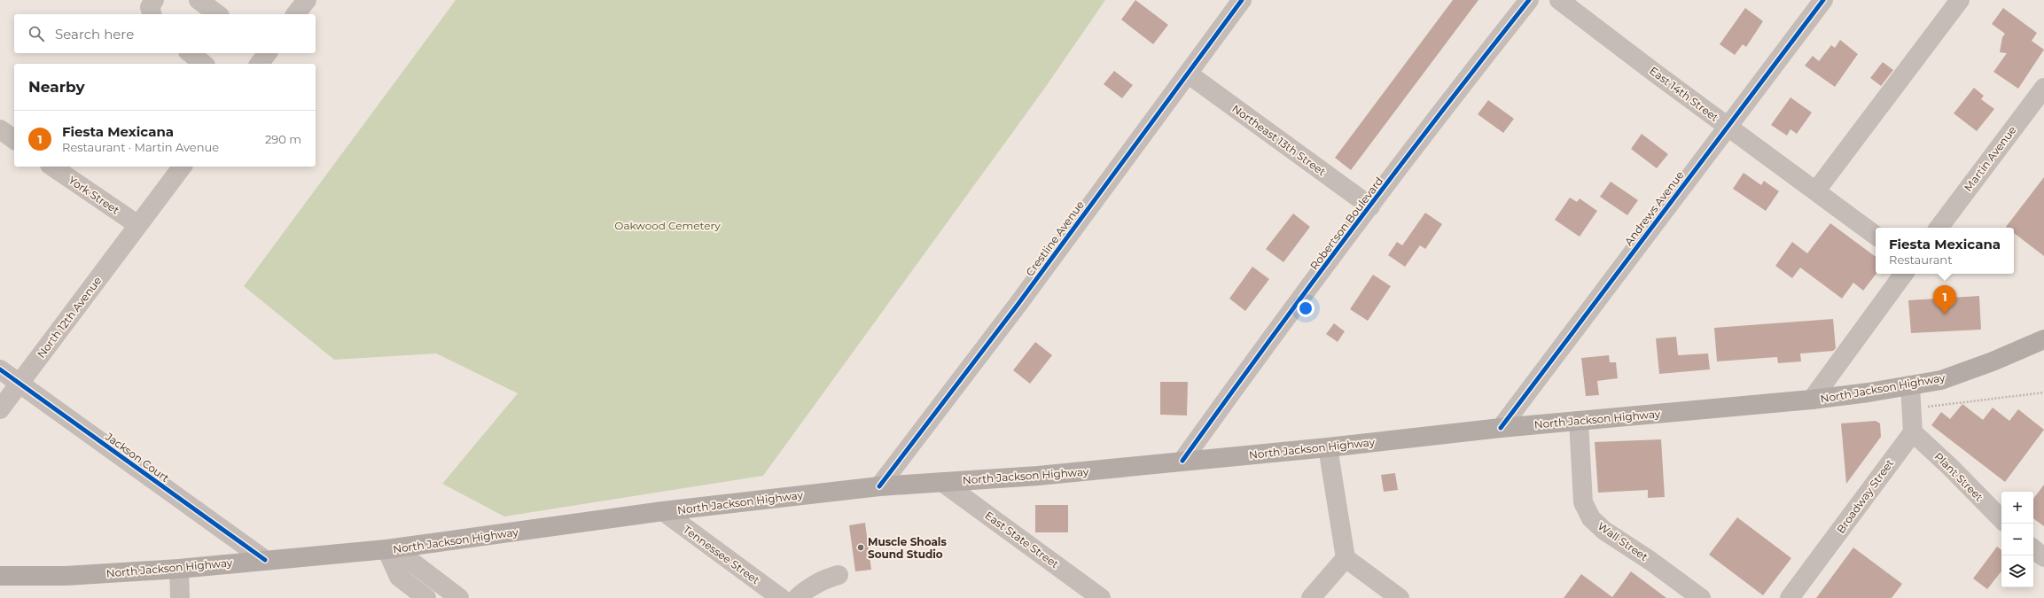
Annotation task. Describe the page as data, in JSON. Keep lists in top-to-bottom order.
{
  "streets": {
    "main road": ["North Jackson Highway"],
    "street": [
      "East 14th Street",
      "Northeast 13th Street",
      "Martin Avenue",
      "York Street",
      "Andrews Avenue",
      "Robertson Boulevard",
      "Crestline Avenue",
      "North 12th Avenue",
      "Jackson Court",
      "Plant Street",
      "Broadway Street",
      "East State Street",
      "Wall Street",
      "Tennessee Street"
    ]
  },
  "crossings": [
    ["East 14th Street", "Andrews Avenue"],
    ["Northeast 13th Street", "Robertson Boulevard"],
    ["Northeast 13th Street", "Crestline Avenue"],
    ["York Street", "North 12th Avenue"],
    ["Andrews Avenue", "North Jackson Highway"],
    ["Robertson Boulevard", "North Jackson Highway"],
    ["Crestline Avenue", "North Jackson Highway"],
    ["North 12th Avenue", "Jackson Court"],
    ["North Jackson Highway", "Jackson Court"],
    ["North Jackson Highway", "East State Street"],
    ["North Jackson Highway", "Wall Street"],
    ["North Jackson Highway", "Tennessee Street"],
    ["Plant Street", "Broadway Street"]
  ],
  "parks": ["Oakwood Cemetery"],
  "places": ["Muscle Shoals Sound Studio"],
  "page": {
    "search": "Search here",
    "heading": "Nearby",
    "list": [
      {
        "mark": "1",
        "name": "Fiesta Mexicana",
        "note": "Restaurant · Martin Avenue",
        "value": "290 m"
      }
    ],
    "popup": ["Fiesta Mexicana", "Restaurant"],
    "pins": "1",
    "map_buttons": ["+", "−"]
  }
}
